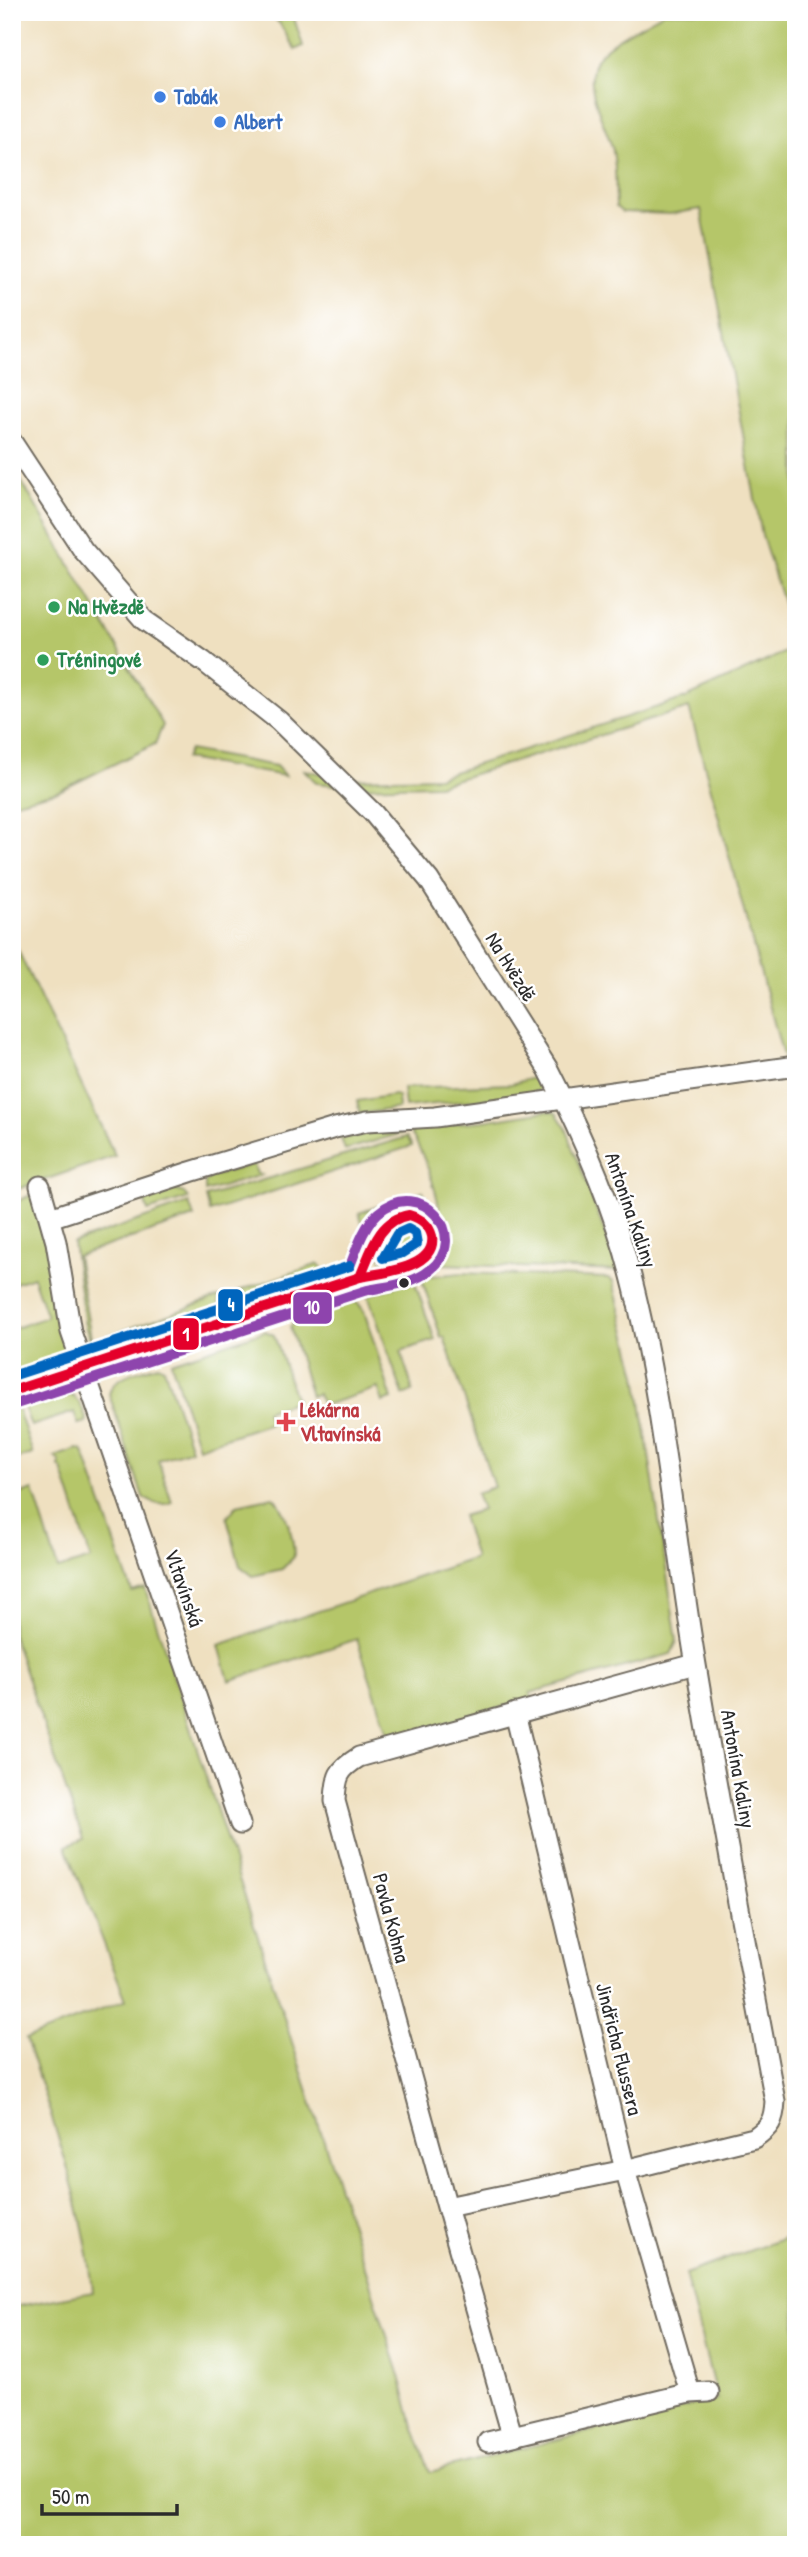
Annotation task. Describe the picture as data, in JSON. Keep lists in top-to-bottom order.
{
  "streets": {
    "street": [
      "Na Hvězdě",
      "Antonína Kaliny",
      "Vltavínská",
      "Pavla Kohna",
      "Jindřicha Flussera"
    ]
  },
  "crossings": [
    ["Na Hvězdě", "Antonína Kaliny"],
    ["Antonína Kaliny", "Pavla Kohna"],
    ["Antonína Kaliny", "Jindřicha Flussera"],
    ["Pavla Kohna", "Jindřicha Flussera"]
  ],
  "places": {
    "other": [
      "Tabák",
      "Albert",
      "Na Hvězdě",
      "Tréningové"
    ],
    "health": ["Lékárna Vltavínská"]
  },
  "lines": ["transit line 10", "transit line 1", "transit line 4"],
  "scale_bar": "50 m"
}
